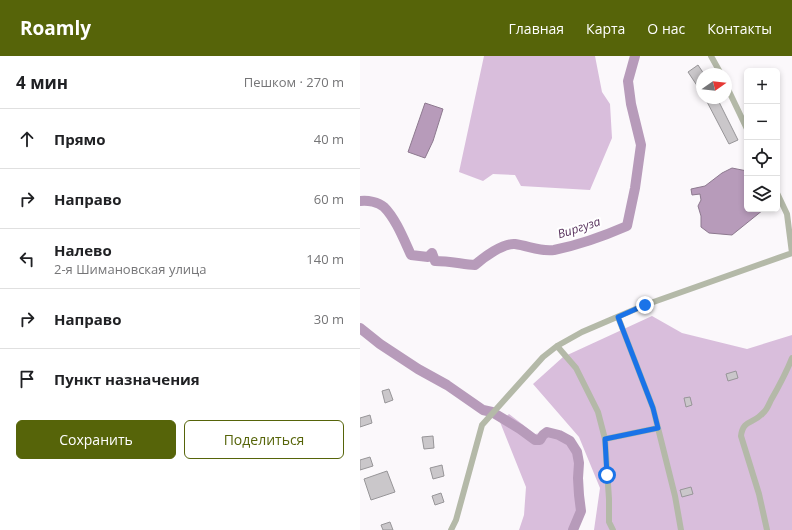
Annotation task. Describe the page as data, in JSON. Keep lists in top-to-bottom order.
{
  "water": ["Виргуза"],
  "north": "right",
  "page": {
    "header": "Roamly",
    "nav": [
      "Главная",
      "Карта",
      "О нас",
      "Контакты"
    ],
    "heading": ["4 мин", "Пешком · 270 m"],
    "map_buttons": ["+", "−"],
    "list": [
      ["Прямо", "40 m"],
      ["Направо", "60 m"],
      ["Налево", "2-я Шимановская улица", "140 m"],
      ["Направо", "30 m"],
      "Пункт назначения"
    ],
    "buttons": ["Сохранить", "Поделиться"]
  }
}
